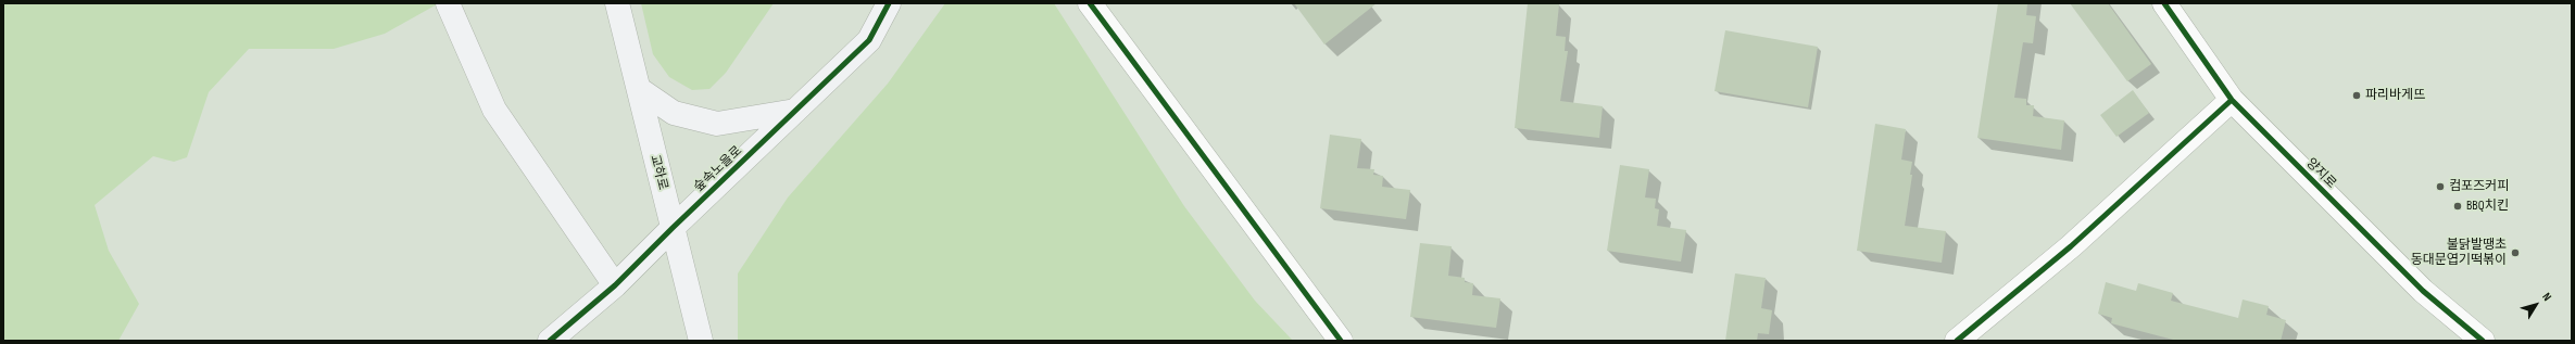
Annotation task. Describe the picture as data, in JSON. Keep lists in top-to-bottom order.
{
  "streets": {
    "street": ["숲속노을로", "교하로", "양지로"]
  },
  "crossings": [
    ["숲속노을로", "교하로"]
  ],
  "places": [
    "파리바게뜨",
    "컴포즈커피",
    "BBQ치킨",
    "불닭발땡초 동대문엽기떡볶이"
  ],
  "north": "top right"
}
